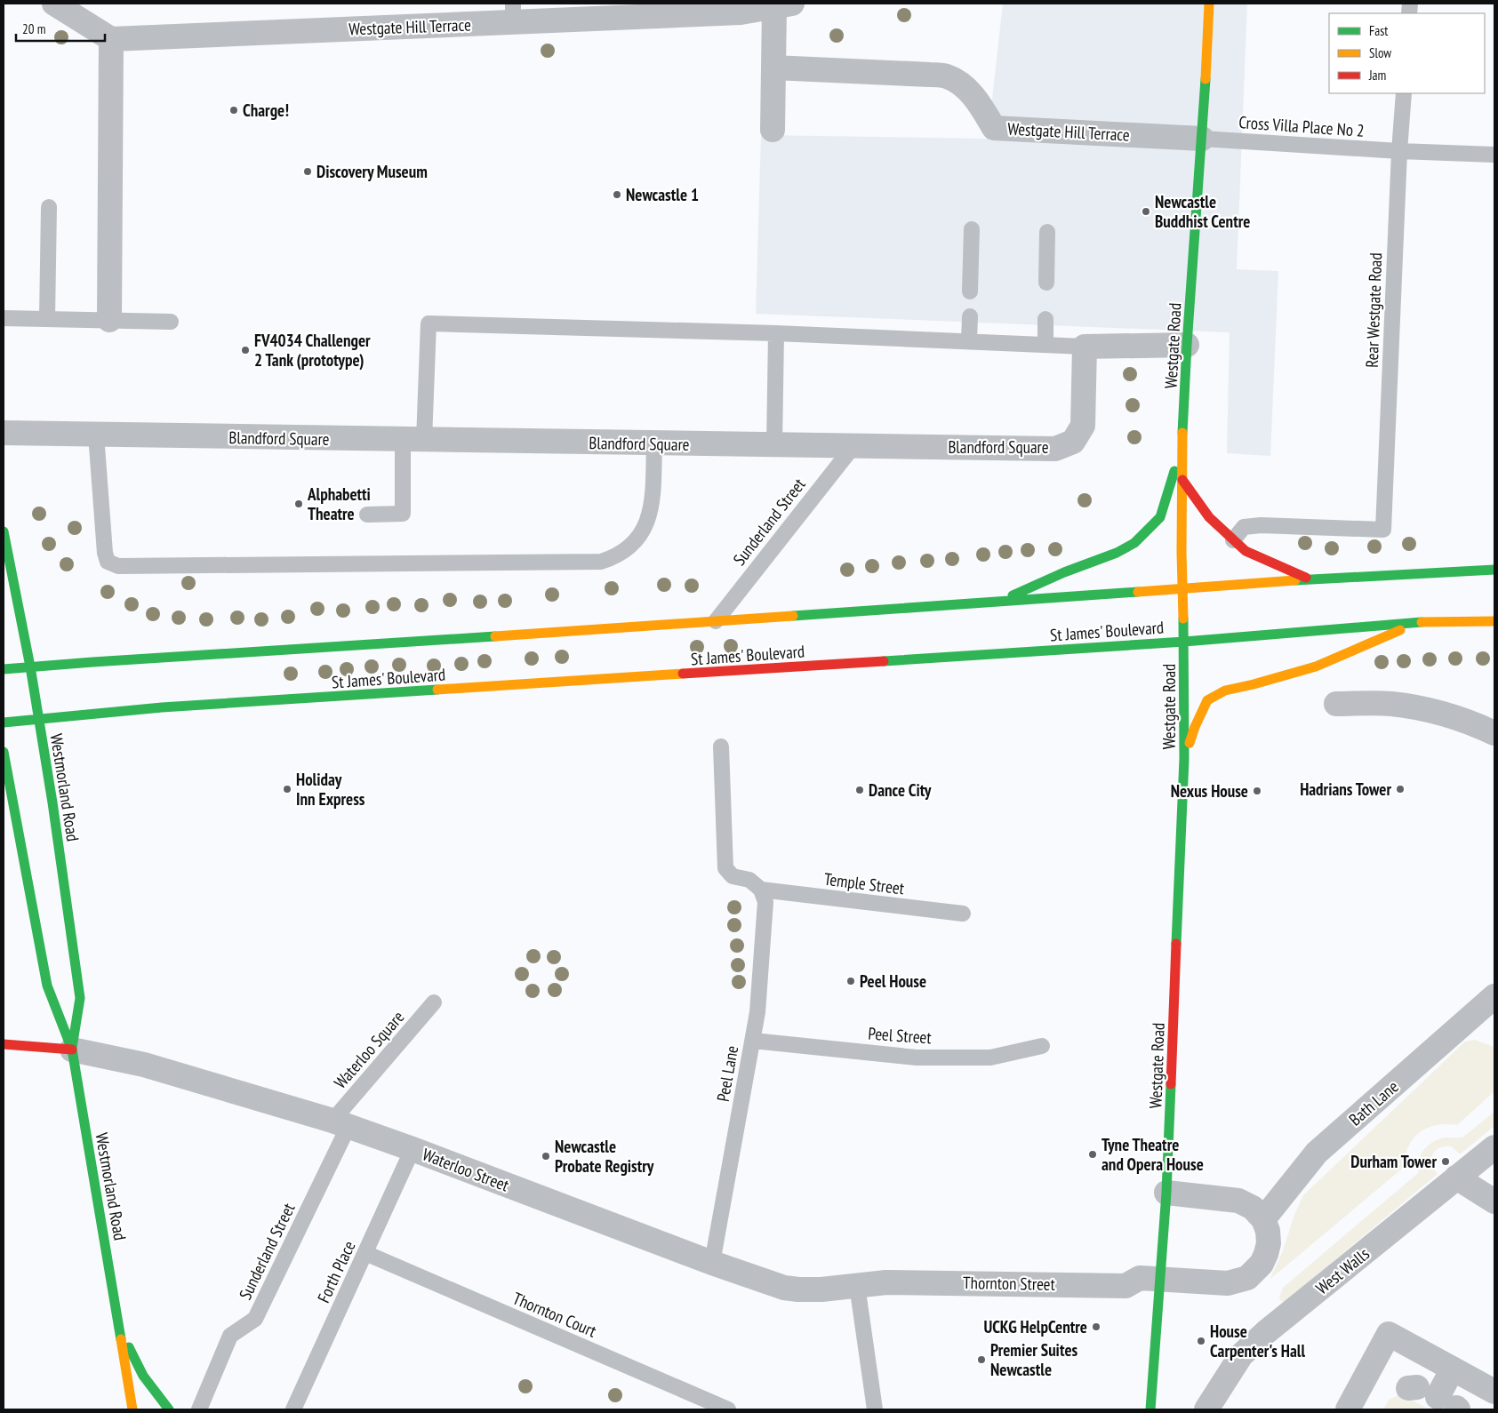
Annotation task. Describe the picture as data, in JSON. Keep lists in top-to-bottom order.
{
  "streets": {
    "main road": ["Westgate Road", "St James' Boulevard", "Westmorland Road"],
    "street": [
      "Westgate Hill Terrace",
      "Blandford Square",
      "Bath Lane",
      "Waterloo Street",
      "West Walls",
      "Thornton Street"
    ],
    "lane": [
      "Cross Villa Place No 2",
      "Rear Westgate Road",
      "Sunderland Street",
      "Temple Street",
      "Peel Street",
      "Waterloo Square",
      "Peel Lane",
      "Forth Place",
      "Thornton Court"
    ]
  },
  "crossings": [
    ["Westgate Hill Terrace", "Cross Villa Place No 2"],
    ["Westgate Hill Terrace", "Westgate Road"],
    ["Cross Villa Place No 2", "Rear Westgate Road"],
    ["Cross Villa Place No 2", "Westgate Road"],
    ["Westgate Road", "St James' Boulevard"],
    ["Westgate Road", "Thornton Street"],
    ["Blandford Square", "Sunderland Street"],
    ["Sunderland Street", "St James' Boulevard"],
    ["Sunderland Street", "Waterloo Square"],
    ["Sunderland Street", "Waterloo Street"],
    ["St James' Boulevard", "Westmorland Road"],
    ["Westmorland Road", "Waterloo Street"],
    ["Temple Street", "Peel Lane"],
    ["Peel Street", "Peel Lane"],
    ["Waterloo Square", "Waterloo Street"],
    ["Peel Lane", "Waterloo Street"],
    ["Waterloo Street", "Forth Place"],
    ["Waterloo Street", "Thornton Street"],
    ["Forth Place", "Thornton Court"]
  ],
  "places": [
    "Charge!",
    "Discovery Museum",
    "Newcastle 1",
    "Newcastle Buddhist Centre",
    "FV4034 Challenger 2 Tank (prototype)",
    "Alphabetti Theatre",
    "Holiday Inn Express",
    "Hadrians Tower",
    "Dance City",
    "Nexus House",
    "Peel House",
    "Tyne Theatre and Opera House",
    "Newcastle Probate Registry",
    "Durham Tower",
    "UCKG HelpCentre",
    "House Carpenter's Hall",
    "Premier Suites Newcastle"
  ],
  "legend": ["Fast", "Slow", "Jam"],
  "scale_bar": "20 m"
}
